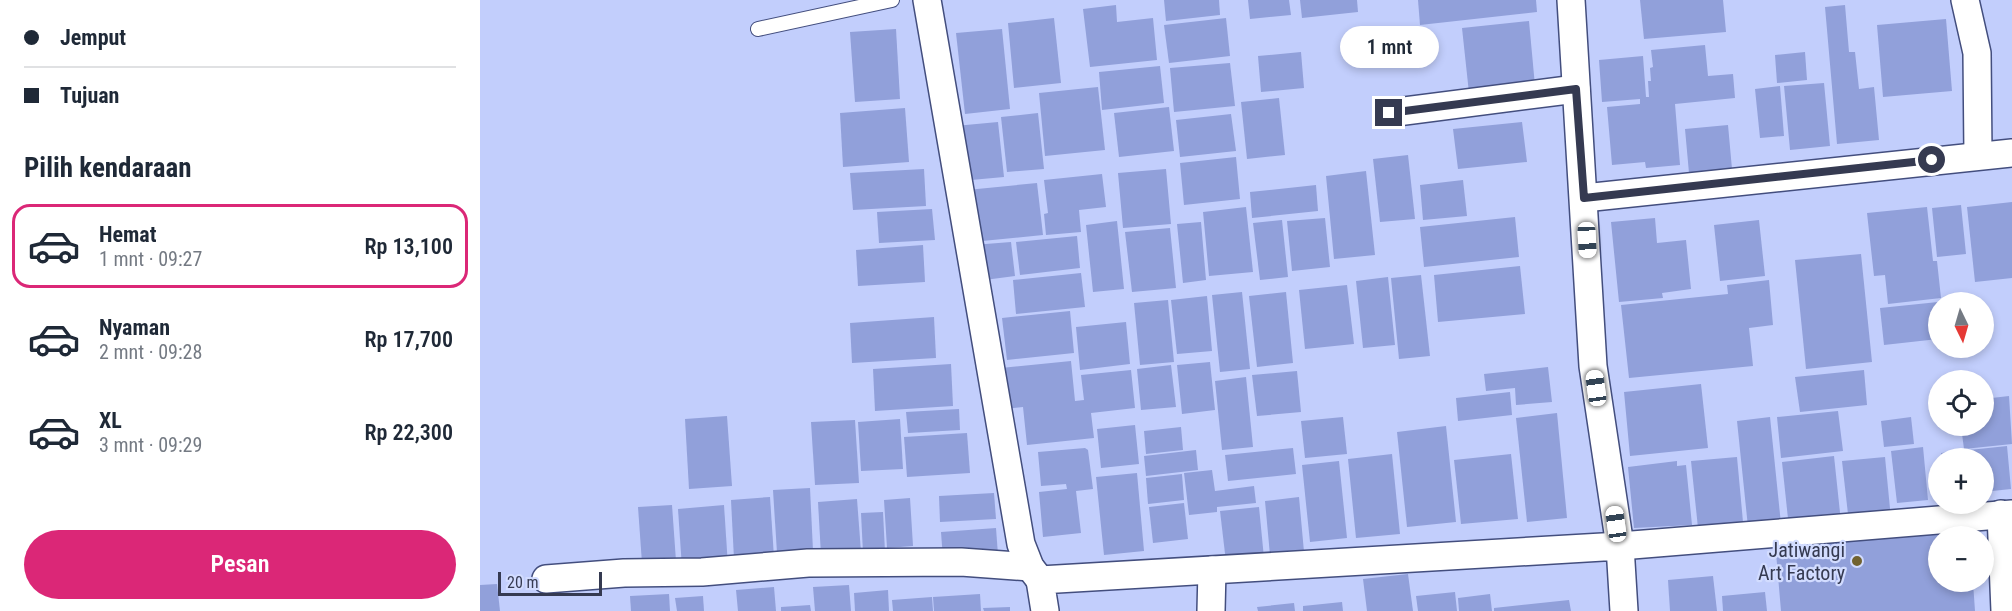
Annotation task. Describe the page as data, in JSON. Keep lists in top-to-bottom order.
{
  "places": ["Jatiwangi Art Factory"],
  "scale_bar": "20 m",
  "north": "bottom",
  "page": {
    "banner": ["Jemput", "Tujuan"],
    "bubble": "1 mnt",
    "heading": "Pilih kendaraan",
    "list": [
      {
        "name": "Hemat",
        "note": "1 mnt · 09:27",
        "value": "Rp 13,100"
      },
      {
        "name": "Nyaman",
        "note": "2 mnt · 09:28",
        "value": "Rp 17,700"
      },
      {
        "name": "XL",
        "note": "3 mnt · 09:29",
        "value": "Rp 22,300"
      }
    ],
    "map_buttons": ["+", "−"],
    "buttons": "Pesan",
    "scale": "20 m"
  }
}
